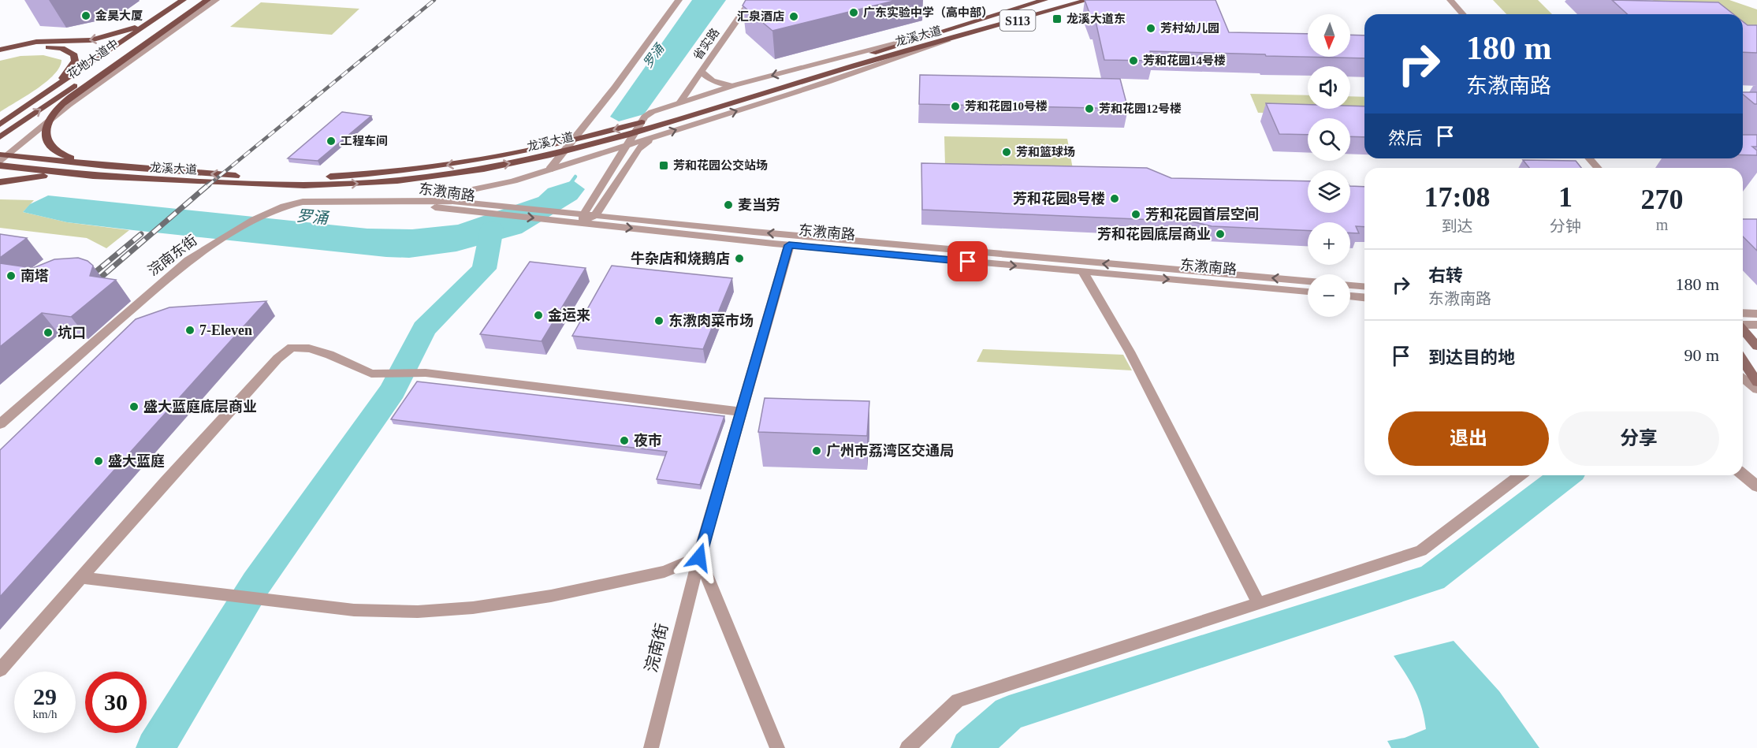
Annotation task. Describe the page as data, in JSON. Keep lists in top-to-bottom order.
{
  "streets": {
    "main road": ["S113", "龙溪大道", "花地大道中"],
    "street": [
      "省实路",
      "东漖南路",
      "浣南东街",
      "浣南街"
    ]
  },
  "crossings": [
    ["东漖南路", "浣南东街"],
    ["东漖南路", "浣南街"]
  ],
  "water": ["罗涌"],
  "places": {
    "other": [
      "广东实验中学（高中部）",
      "金昊大厦",
      "汇泉酒店",
      "芳村幼儿园",
      "芳和花园14号楼",
      "芳和花园10号楼",
      "芳和花园12号楼",
      "工程车间",
      "芳和篮球场",
      "芳和花园8号楼",
      "麦当劳",
      "芳和花园首层空间",
      "芳和花园底层商业",
      "牛杂店和烧鹅店",
      "南塔",
      "金运来",
      "东漖肉菜市场",
      "7-Eleven",
      "坑口",
      "盛大蓝庭底层商业",
      "夜市",
      "广州市荔湾区交通局",
      "盛大蓝庭"
    ],
    "transit": ["龙溪大道东", "芳和花园公交站场"]
  },
  "north": "bottom",
  "page": {
    "map_buttons": ["+", "−"],
    "turn": ["180 m", "东漖南路"],
    "then": "然后",
    "eta": [
      "17:08",
      "到达",
      "1",
      "分钟",
      "270",
      "m"
    ],
    "list": [
      {
        "name": "右转",
        "note": "东漖南路",
        "value": "180 m"
      },
      {
        "name": "到达目的地",
        "value": "90 m"
      }
    ],
    "buttons": ["退出", "分享"],
    "speed": "29 km/h",
    "limit": "30"
  }
}
